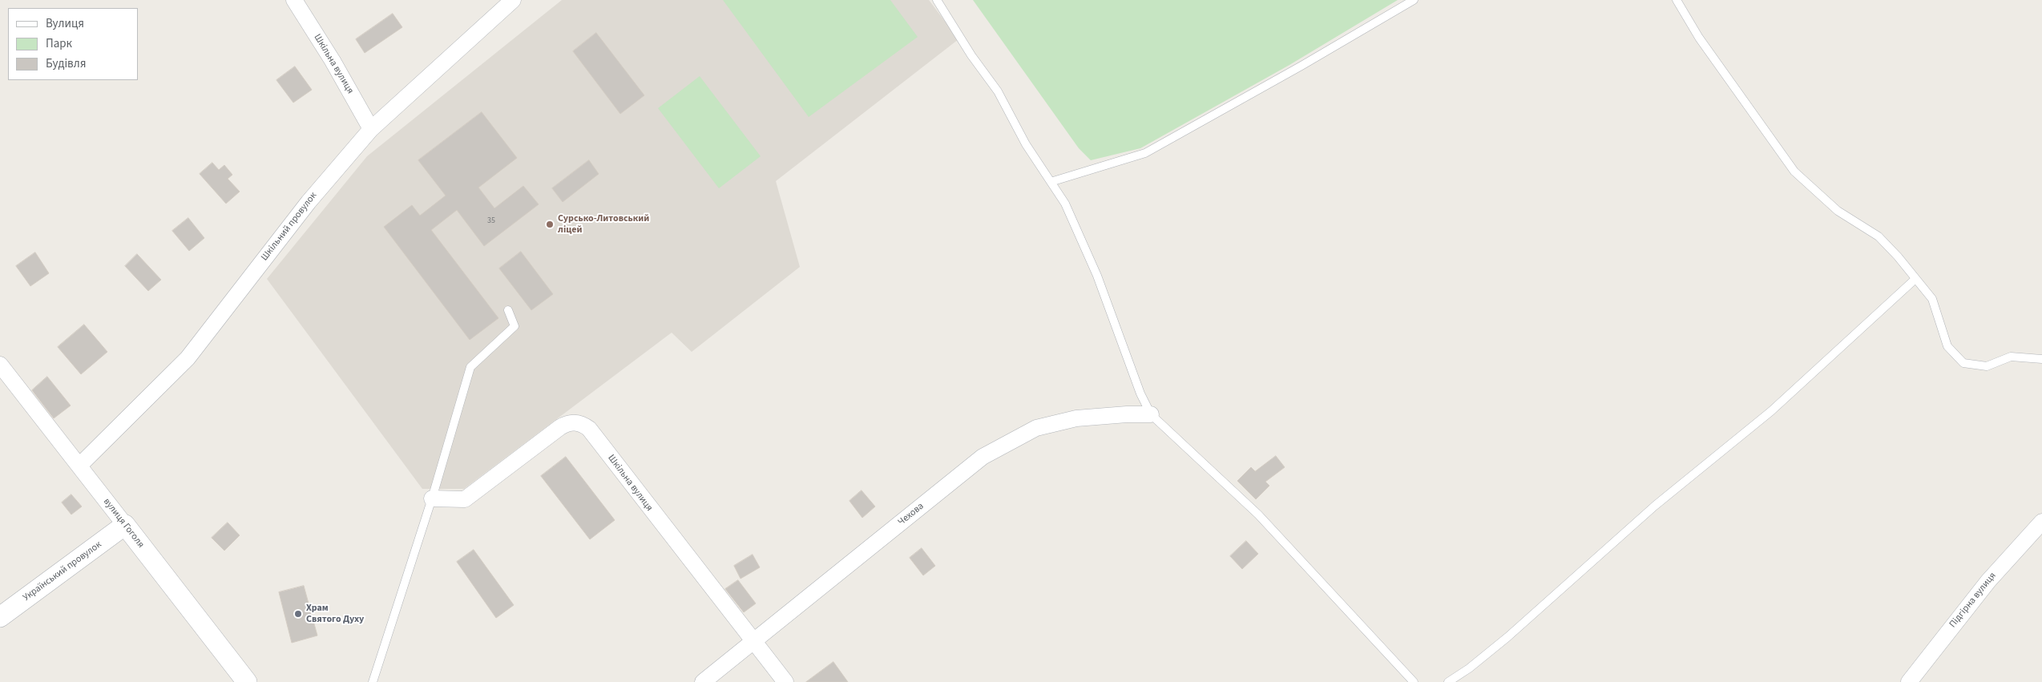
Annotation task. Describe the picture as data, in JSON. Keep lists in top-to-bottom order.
{
  "streets": {
    "street": [
      "Шкільна вулиця",
      "Шкільний провулок",
      "Чехова",
      "вулиця Гоголя",
      "Український провулок",
      "Підгірна вулиця"
    ]
  },
  "crossings": [
    ["Шкільна вулиця", "Шкільний провулок"],
    ["Шкільна вулиця", "Чехова"],
    ["Шкільний провулок", "вулиця Гоголя"],
    ["вулиця Гоголя", "Український провулок"]
  ],
  "places": ["Сурсько-Литовський ліцей", "Храм Святого Духу"],
  "house_numbers": ["35"],
  "legend": ["Вулиця", "Парк", "Будівля"]
}
